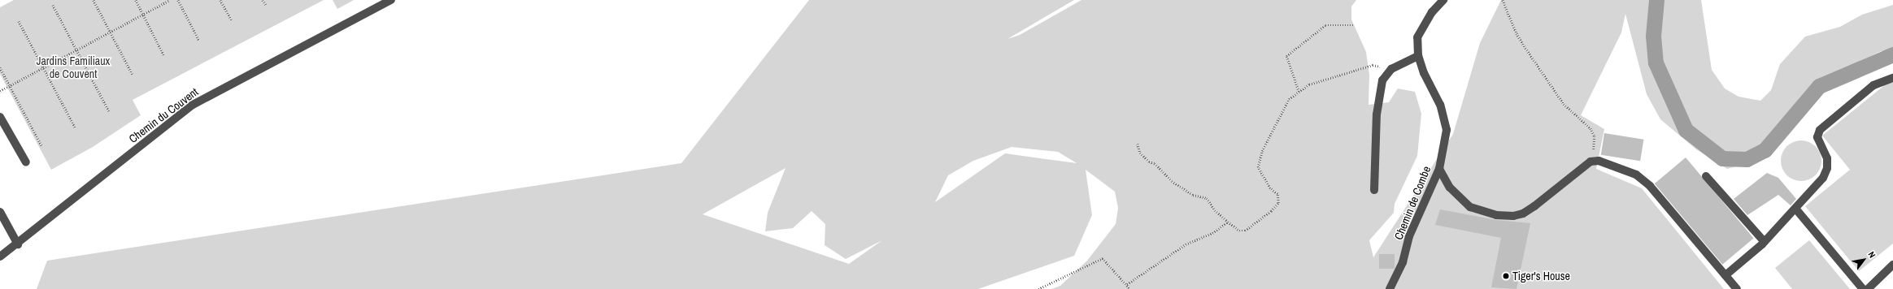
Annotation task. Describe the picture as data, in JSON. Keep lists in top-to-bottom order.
{
  "streets": {
    "street": ["Chemin du Couvent", "Chemin de Combe"]
  },
  "parks": ["Jardins Familiaux de Couvent"],
  "places": ["Tiger's House"],
  "north": "top right"
}
